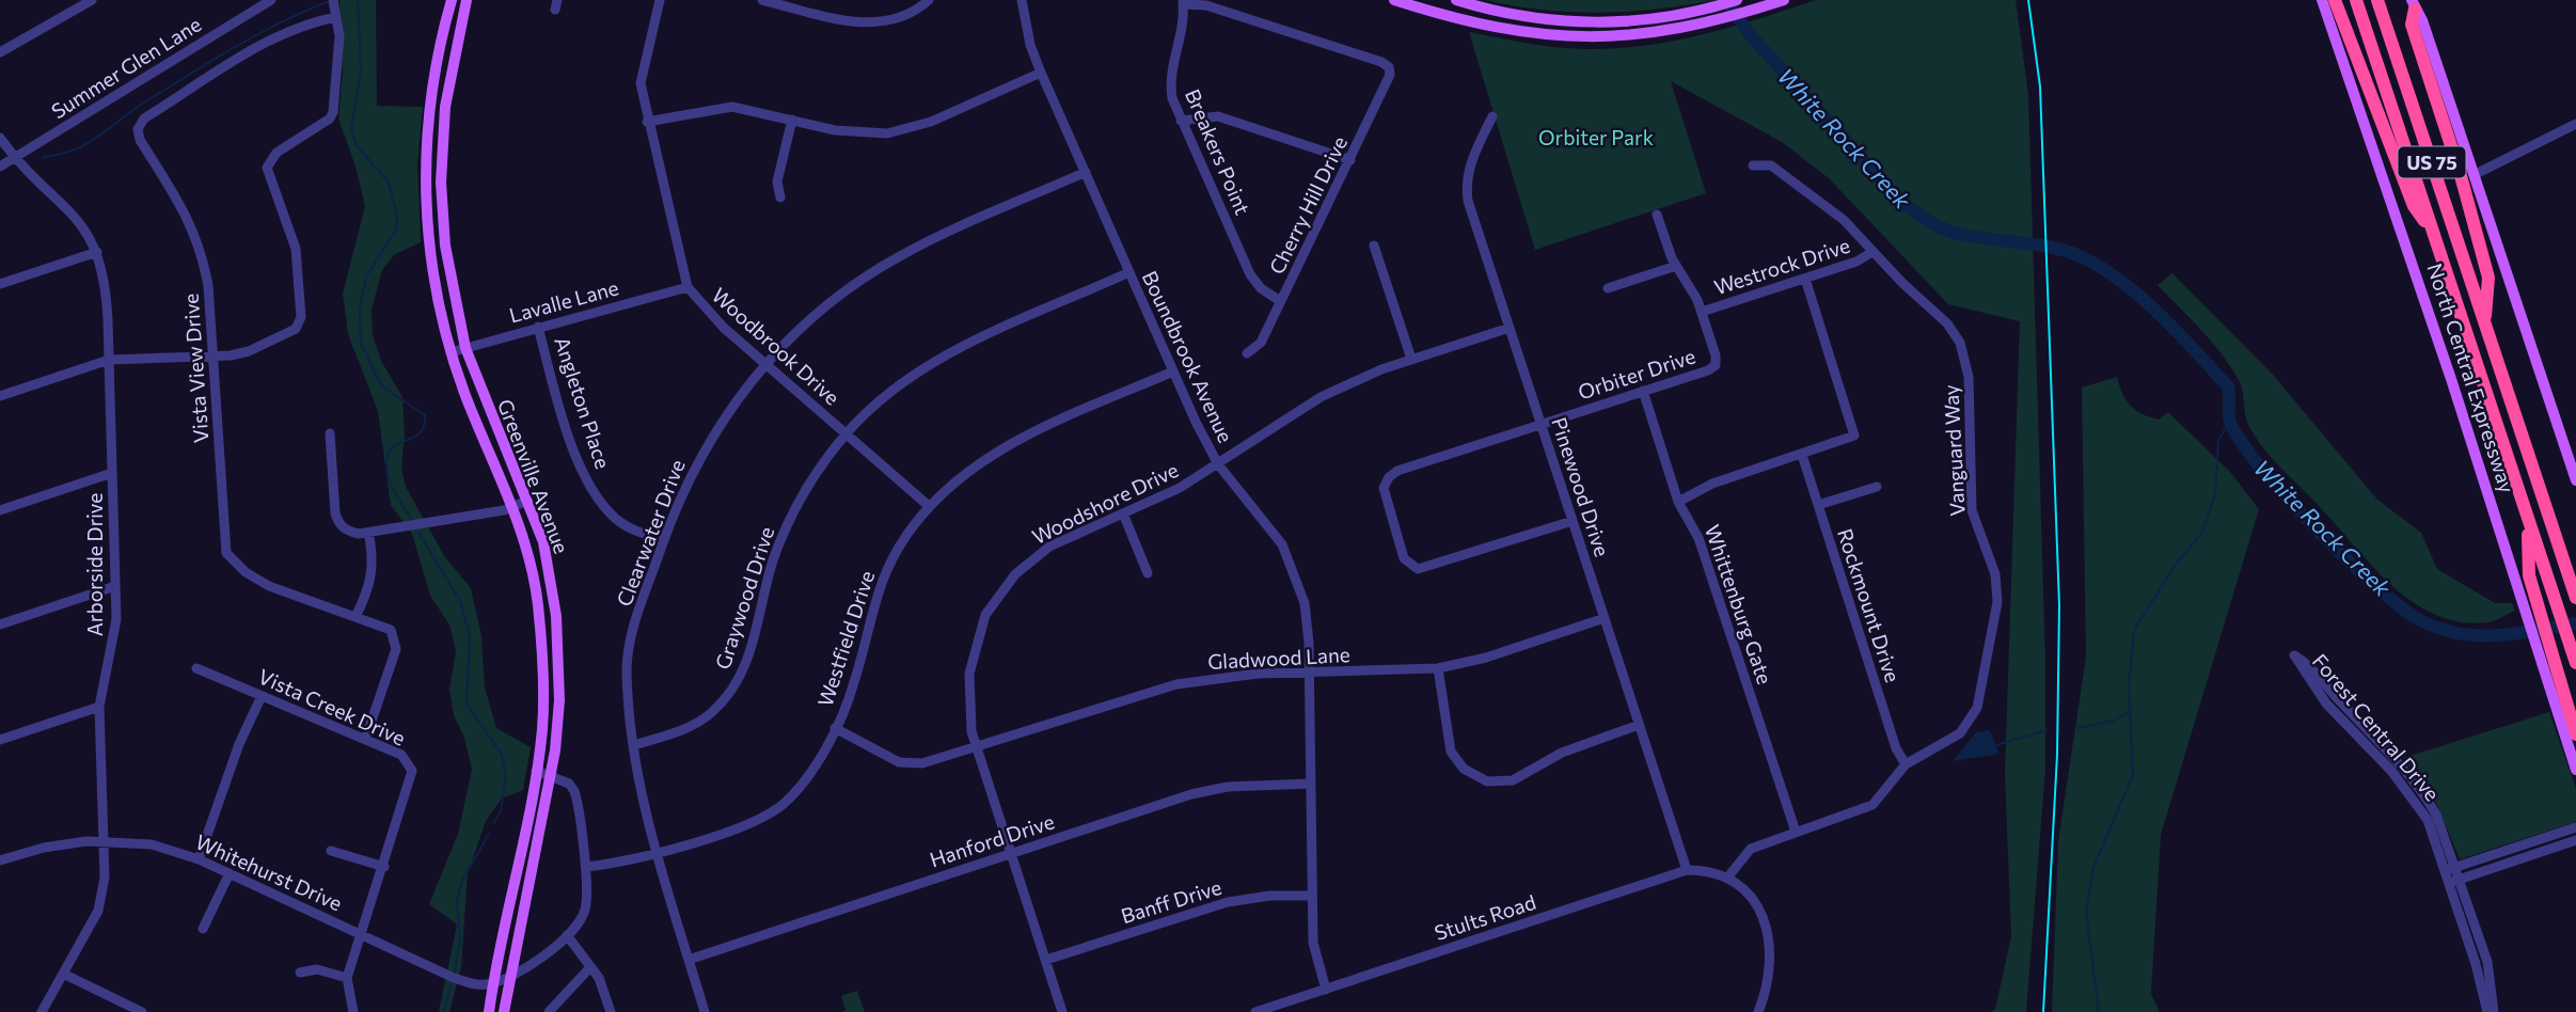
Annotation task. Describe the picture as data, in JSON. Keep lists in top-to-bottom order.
{
  "streets": {
    "highway": ["US 75", "North Central Expressway"],
    "main road": ["Greenville Avenue"],
    "street": [
      "Summer Glen Lane",
      "Breakers Point",
      "Cherry Hill Drive",
      "Westrock Drive",
      "Lavalle Lane",
      "Woodbrook Drive",
      "Boundbrook Avenue",
      "Vista View Drive",
      "Orbiter Drive",
      "Angleton Place",
      "Vanguard Way",
      "Pinewood Drive",
      "Woodshore Drive",
      "Clearwater Drive",
      "Arborside Drive",
      "Graywood Drive",
      "Whittenburg Gate",
      "Rockmount Drive",
      "Westfield Drive",
      "Gladwood Lane",
      "Vista Creek Drive",
      "Forest Central Drive",
      "Hanford Drive",
      "Whitehurst Drive",
      "Banff Drive",
      "Stults Road"
    ]
  },
  "crossings": [
    ["Summer Glen Lane", "Arborside Drive"],
    ["Breakers Point", "Cherry Hill Drive"],
    ["Westrock Drive", "Orbiter Drive"],
    ["Westrock Drive", "Vanguard Way"],
    ["Lavalle Lane", "Woodbrook Drive"],
    ["Lavalle Lane", "Angleton Place"],
    ["Lavalle Lane", "Greenville Avenue"],
    ["Woodbrook Drive", "Clearwater Drive"],
    ["Woodbrook Drive", "Graywood Drive"],
    ["Woodbrook Drive", "Westfield Drive"],
    ["Boundbrook Avenue", "Woodshore Drive"],
    ["Boundbrook Avenue", "Clearwater Drive"],
    ["Boundbrook Avenue", "Graywood Drive"],
    ["Boundbrook Avenue", "Westfield Drive"],
    ["Boundbrook Avenue", "Gladwood Lane"],
    ["Boundbrook Avenue", "Hanford Drive"],
    ["Boundbrook Avenue", "Banff Drive"],
    ["Boundbrook Avenue", "Stults Road"],
    ["Vista View Drive", "Vista Creek Drive"],
    ["Orbiter Drive", "Pinewood Drive"],
    ["Orbiter Drive", "Whittenburg Gate"],
    ["Angleton Place", "Clearwater Drive"],
    ["Vanguard Way", "Whittenburg Gate"],
    ["Vanguard Way", "Rockmount Drive"],
    ["Vanguard Way", "Stults Road"],
    ["Greenville Avenue", "Whitehurst Drive"],
    ["Pinewood Drive", "Woodshore Drive"],
    ["Pinewood Drive", "Gladwood Lane"],
    ["Pinewood Drive", "Stults Road"],
    ["Woodshore Drive", "Gladwood Lane"],
    ["Woodshore Drive", "Hanford Drive"],
    ["Woodshore Drive", "Banff Drive"],
    ["Clearwater Drive", "Graywood Drive"],
    ["Clearwater Drive", "Westfield Drive"],
    ["Clearwater Drive", "Hanford Drive"],
    ["Arborside Drive", "Whitehurst Drive"],
    ["Westfield Drive", "Gladwood Lane"],
    ["Vista Creek Drive", "Whitehurst Drive"]
  ],
  "water": ["White Rock Creek"],
  "parks": ["Orbiter Park"]
}
